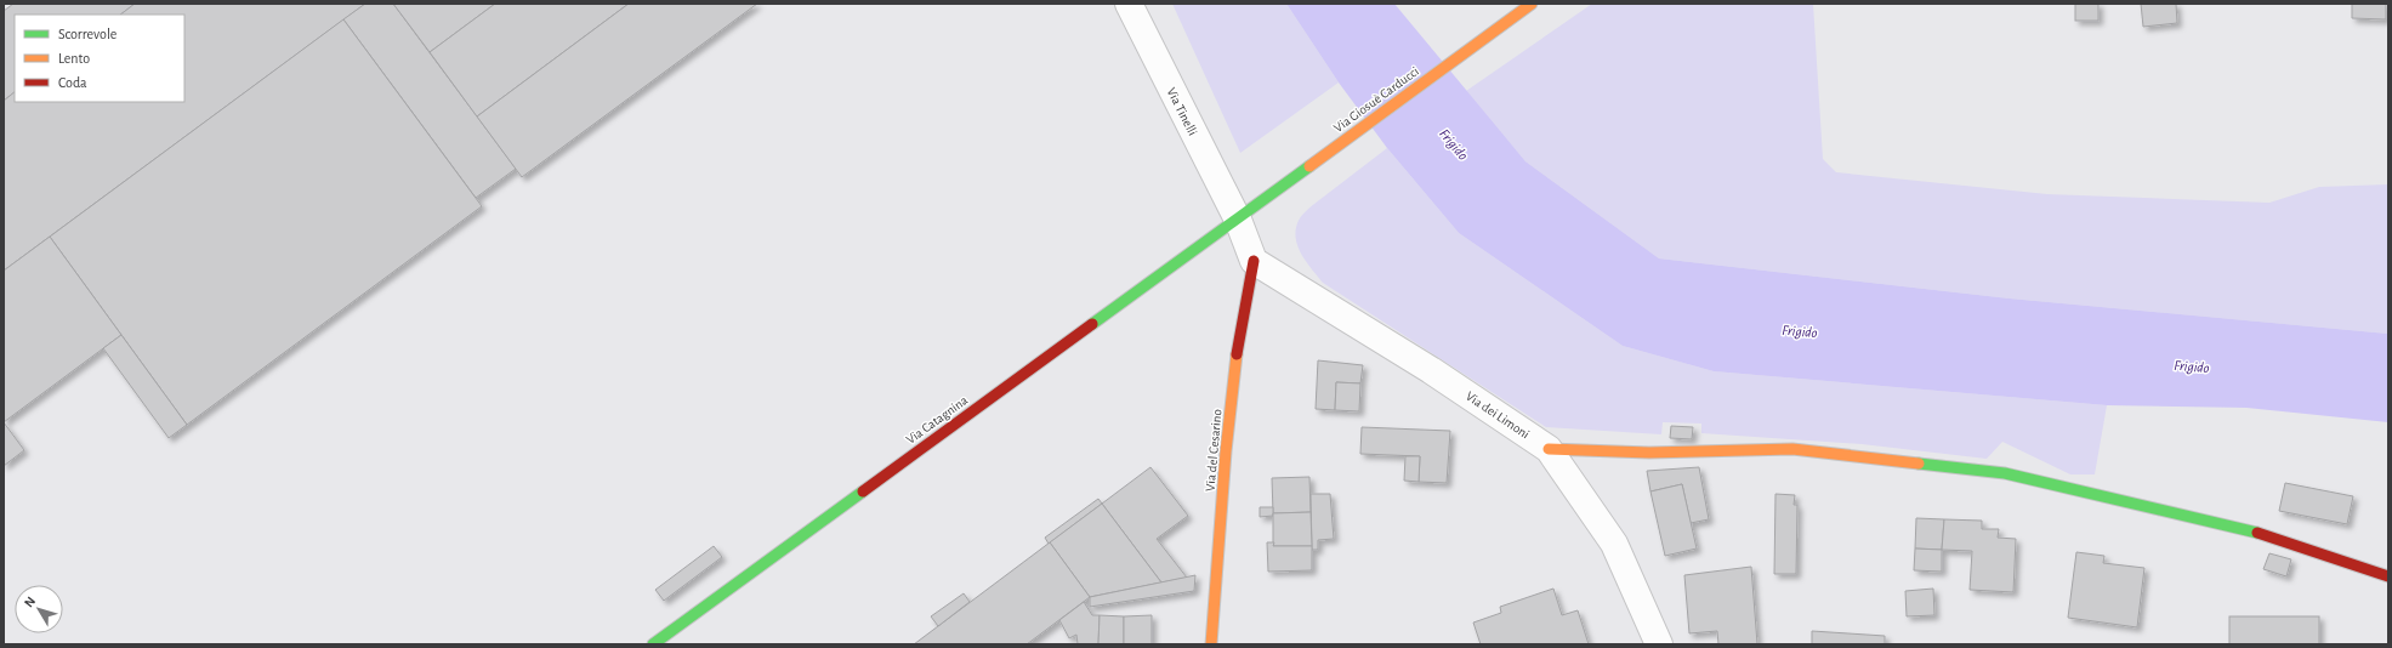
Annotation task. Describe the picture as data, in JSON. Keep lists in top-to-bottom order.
{
  "streets": {
    "street": [
      "Via Giosuè Carducci",
      "Via Tinelli",
      "Via dei Limoni",
      "Via Catagnina",
      "Via del Cesarino"
    ]
  },
  "crossings": [
    ["Via Giosuè Carducci", "Via Tinelli"],
    ["Via Giosuè Carducci", "Via Catagnina"],
    ["Via Tinelli", "Via dei Limoni"],
    ["Via Tinelli", "Via Catagnina"],
    ["Via Tinelli", "Via del Cesarino"],
    ["Via dei Limoni", "Via del Cesarino"]
  ],
  "water": ["Frigido"],
  "legend": ["Scorrevole", "Lento", "Coda"],
  "north": "top left"
}
